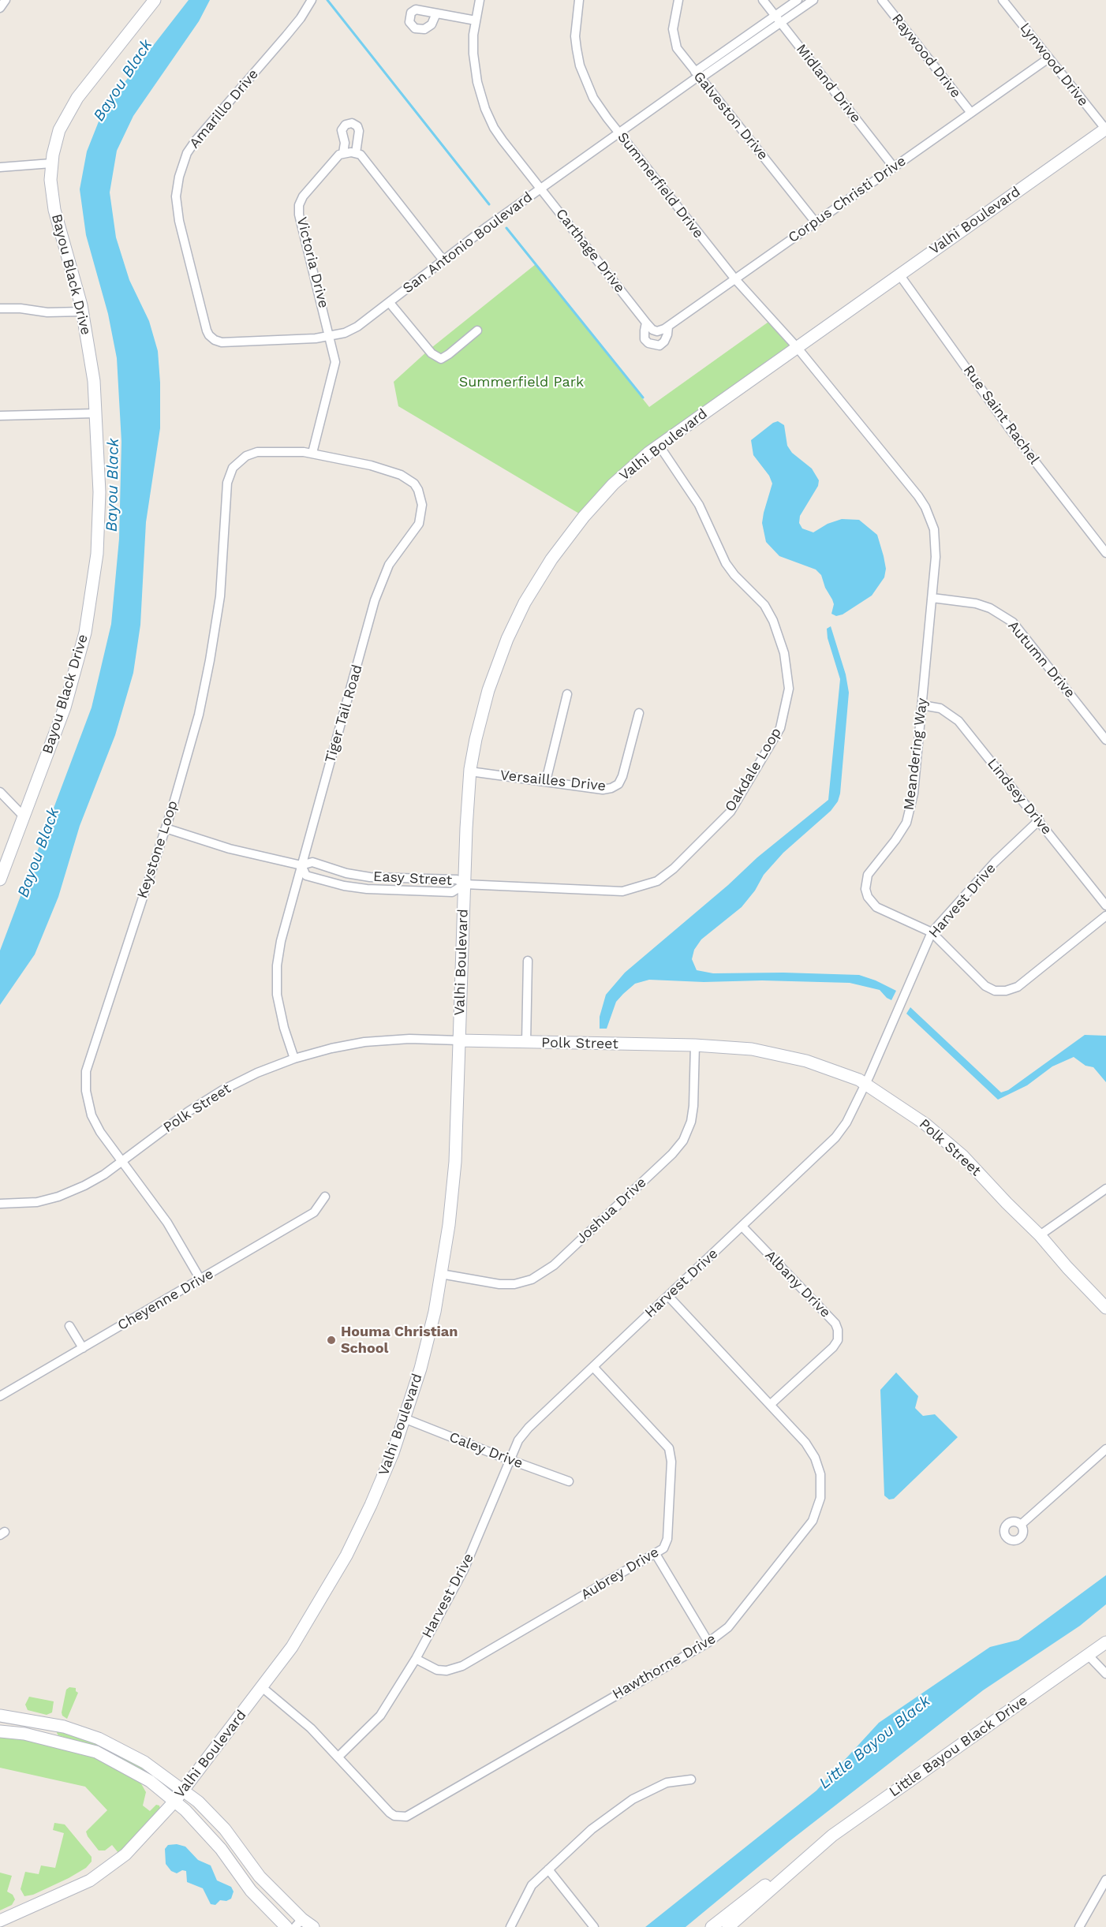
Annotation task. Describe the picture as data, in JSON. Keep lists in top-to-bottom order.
{
  "streets": {
    "street": [
      "Raywood Drive",
      "Lynwood Drive",
      "Midland Drive",
      "Amarillo Drive",
      "Galveston Drive",
      "Summerfield Drive",
      "Corpus Christi Drive",
      "Valhi Boulevard",
      "San Antonio Boulevard",
      "Carthage Drive",
      "Victoria Drive",
      "Bayou Black Drive",
      "Rue Saint Rachel",
      "Autumn Drive",
      "Tiger Tail Road",
      "Meandering Way",
      "Oakdale Loop",
      "Versailles Drive",
      "Lindsey Drive",
      "Keystone Loop",
      "Easy Street",
      "Harvest Drive",
      "Polk Street",
      "Joshua Drive",
      "Albany Drive",
      "Cheyenne Drive",
      "Caley Drive",
      "Aubrey Drive",
      "Hawthorne Drive",
      "Little Bayou Black Drive"
    ]
  },
  "crossings": [
    ["Raywood Drive", "Corpus Christi Drive"],
    ["Lynwood Drive", "Corpus Christi Drive"],
    ["Lynwood Drive", "Valhi Boulevard"],
    ["Midland Drive", "Corpus Christi Drive"],
    ["Midland Drive", "San Antonio Boulevard"],
    ["Amarillo Drive", "San Antonio Boulevard"],
    ["Galveston Drive", "Corpus Christi Drive"],
    ["Galveston Drive", "San Antonio Boulevard"],
    ["Summerfield Drive", "Corpus Christi Drive"],
    ["Summerfield Drive", "Valhi Boulevard"],
    ["Summerfield Drive", "San Antonio Boulevard"],
    ["Summerfield Drive", "Meandering Way"],
    ["Corpus Christi Drive", "Carthage Drive"],
    ["Valhi Boulevard", "Rue Saint Rachel"],
    ["Valhi Boulevard", "Meandering Way"],
    ["Valhi Boulevard", "Oakdale Loop"],
    ["Valhi Boulevard", "Versailles Drive"],
    ["Valhi Boulevard", "Easy Street"],
    ["Valhi Boulevard", "Polk Street"],
    ["Valhi Boulevard", "Joshua Drive"],
    ["Valhi Boulevard", "Caley Drive"],
    ["Valhi Boulevard", "Hawthorne Drive"],
    ["San Antonio Boulevard", "Carthage Drive"],
    ["San Antonio Boulevard", "Victoria Drive"],
    ["Victoria Drive", "Tiger Tail Road"],
    ["Victoria Drive", "Keystone Loop"],
    ["Autumn Drive", "Meandering Way"],
    ["Tiger Tail Road", "Keystone Loop"],
    ["Tiger Tail Road", "Easy Street"],
    ["Tiger Tail Road", "Polk Street"],
    ["Meandering Way", "Lindsey Drive"],
    ["Meandering Way", "Harvest Drive"],
    ["Oakdale Loop", "Easy Street"],
    ["Lindsey Drive", "Harvest Drive"],
    ["Keystone Loop", "Easy Street"],
    ["Keystone Loop", "Polk Street"],
    ["Keystone Loop", "Cheyenne Drive"],
    ["Harvest Drive", "Polk Street"],
    ["Harvest Drive", "Albany Drive"],
    ["Harvest Drive", "Caley Drive"],
    ["Harvest Drive", "Aubrey Drive"],
    ["Harvest Drive", "Hawthorne Drive"],
    ["Polk Street", "Joshua Drive"],
    ["Albany Drive", "Hawthorne Drive"]
  ],
  "water": ["Bayou Black", "Little Bayou Black"],
  "parks": ["Summerfield Park"],
  "places": ["Houma Christian School"]
}
